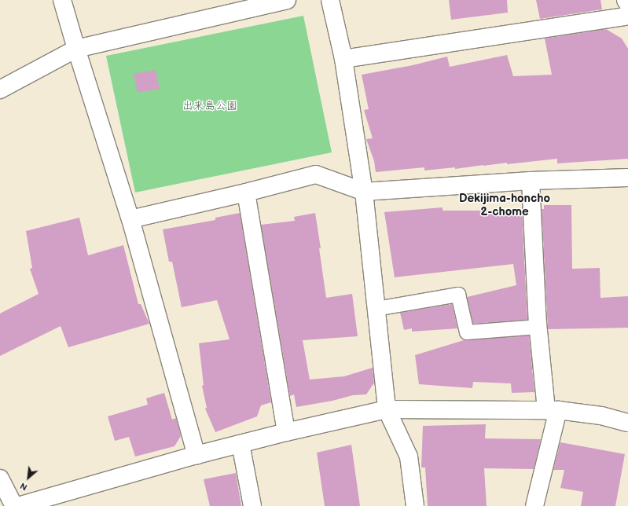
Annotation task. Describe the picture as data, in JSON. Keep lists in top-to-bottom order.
{
  "districts": ["Dekijima-honcho 2-chome"],
  "parks": ["出来島公園"],
  "north": "bottom left"
}
